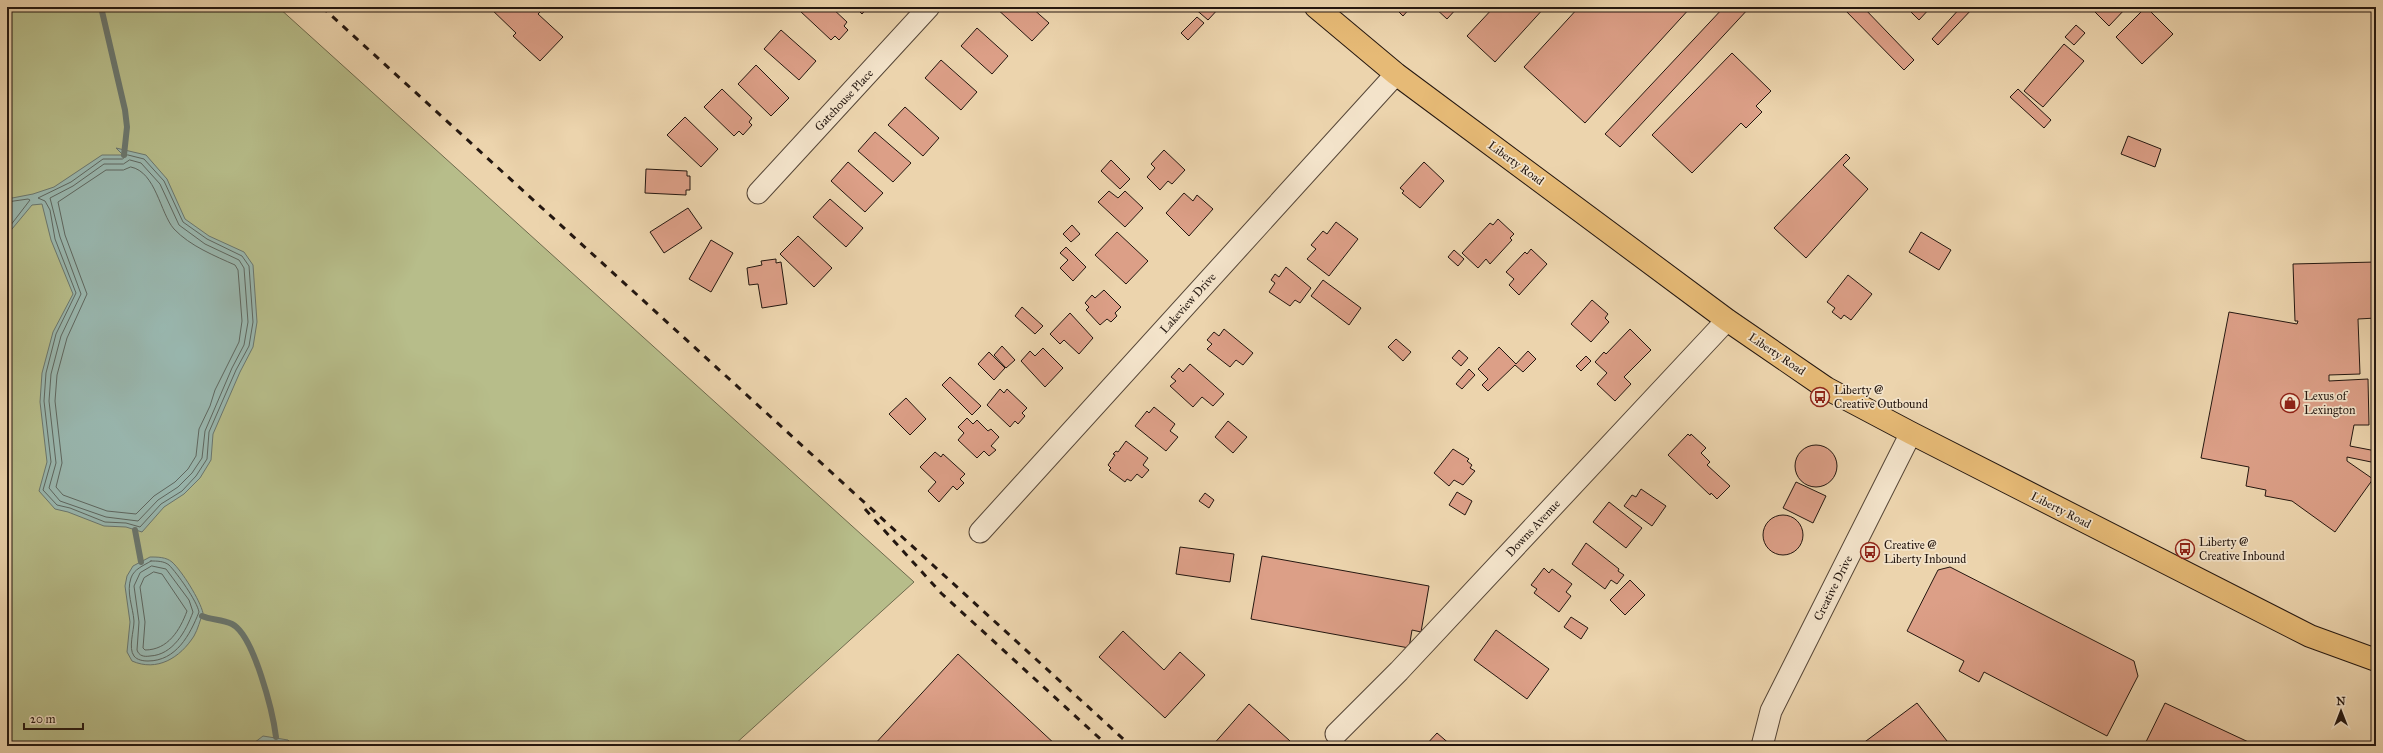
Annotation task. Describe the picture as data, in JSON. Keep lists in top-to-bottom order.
{
  "streets": {
    "main road": ["Liberty Road"],
    "street": [
      "Gatehouse Place",
      "Lakeview Drive",
      "Downs Avenue",
      "Creative Drive"
    ]
  },
  "crossings": [
    ["Liberty Road", "Lakeview Drive"],
    ["Liberty Road", "Downs Avenue"],
    ["Liberty Road", "Creative Drive"]
  ],
  "places": {
    "bus stop": ["Liberty @ Creative Outbound", "Liberty @ Creative Inbound", "Creative @ Liberty Inbound"],
    "shop": ["Lexus of Lexington"]
  },
  "scale_bar": "20 m",
  "north": "top"
}
